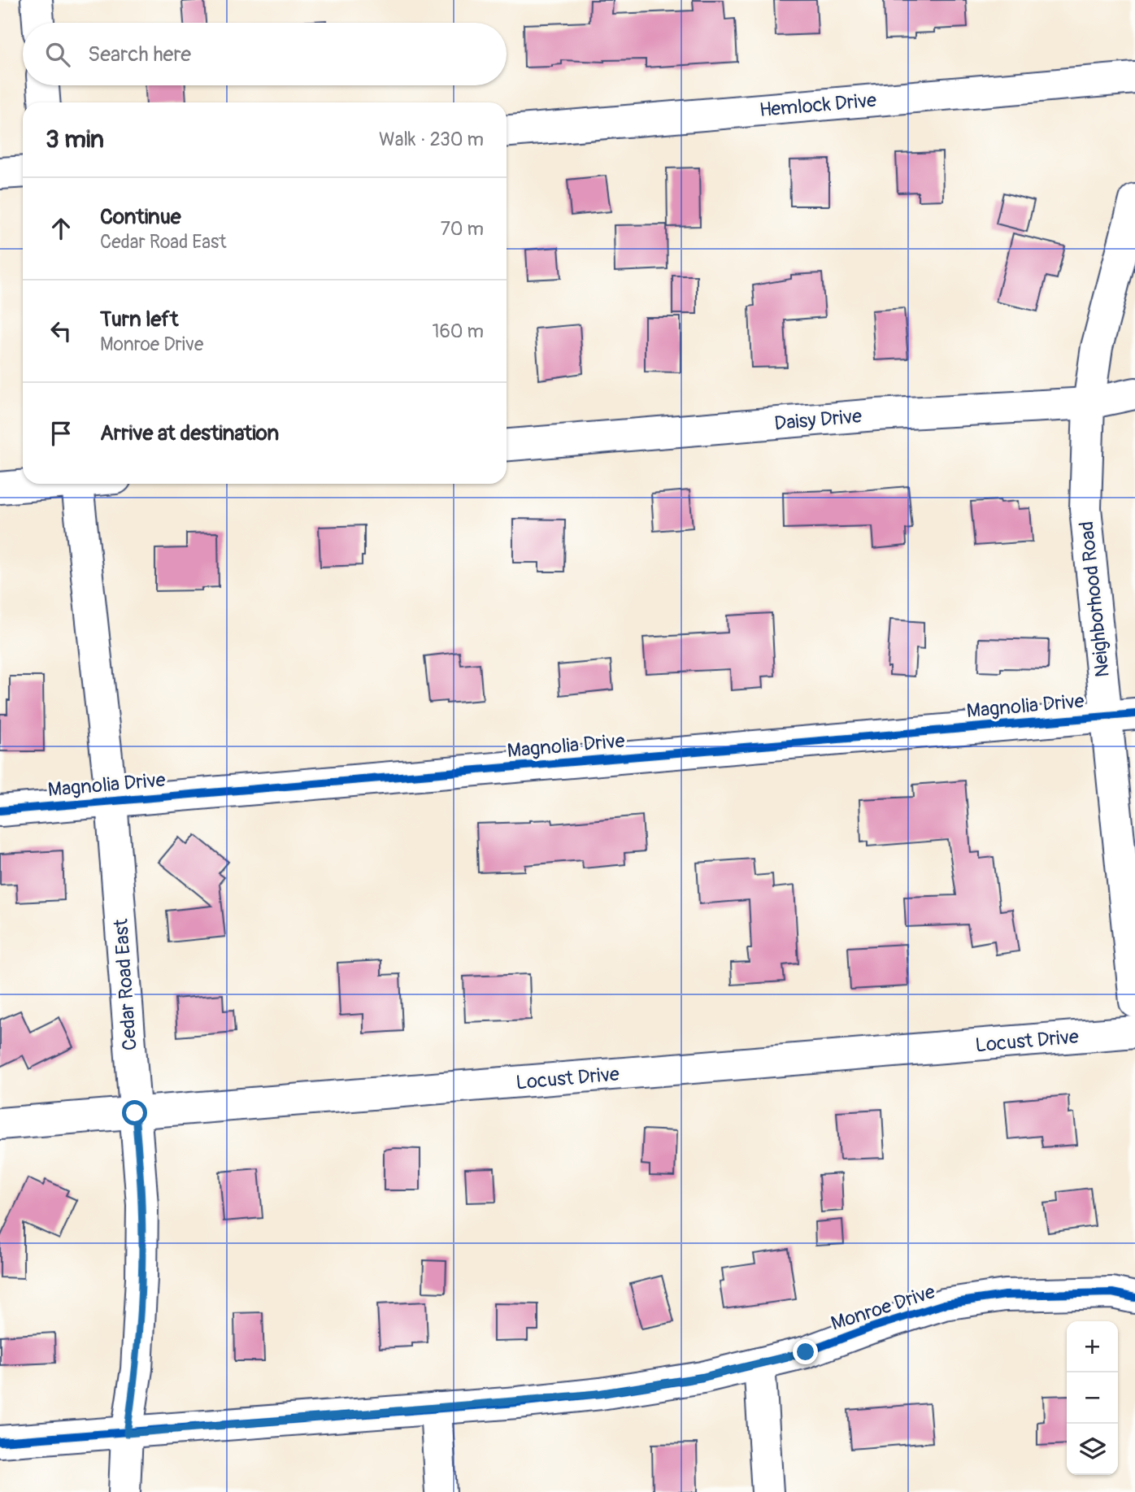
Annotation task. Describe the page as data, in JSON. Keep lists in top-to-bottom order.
{
  "streets": {
    "street": [
      "Hemlock Drive",
      "Daisy Drive",
      "Neighborhood Road",
      "Magnolia Drive",
      "Cedar Road East",
      "Locust Drive",
      "Monroe Drive"
    ]
  },
  "crossings": [
    ["Daisy Drive", "Neighborhood Road"],
    ["Neighborhood Road", "Magnolia Drive"],
    ["Magnolia Drive", "Cedar Road East"],
    ["Cedar Road East", "Locust Drive"],
    ["Cedar Road East", "Monroe Drive"]
  ],
  "page": {
    "search": "Search here",
    "heading": ["3 min", "Walk · 230 m"],
    "list": [
      ["Continue", "Cedar Road East", "70 m"],
      ["Turn left", "Monroe Drive", "160 m"],
      "Arrive at destination"
    ],
    "map_buttons": ["+", "−"]
  }
}
